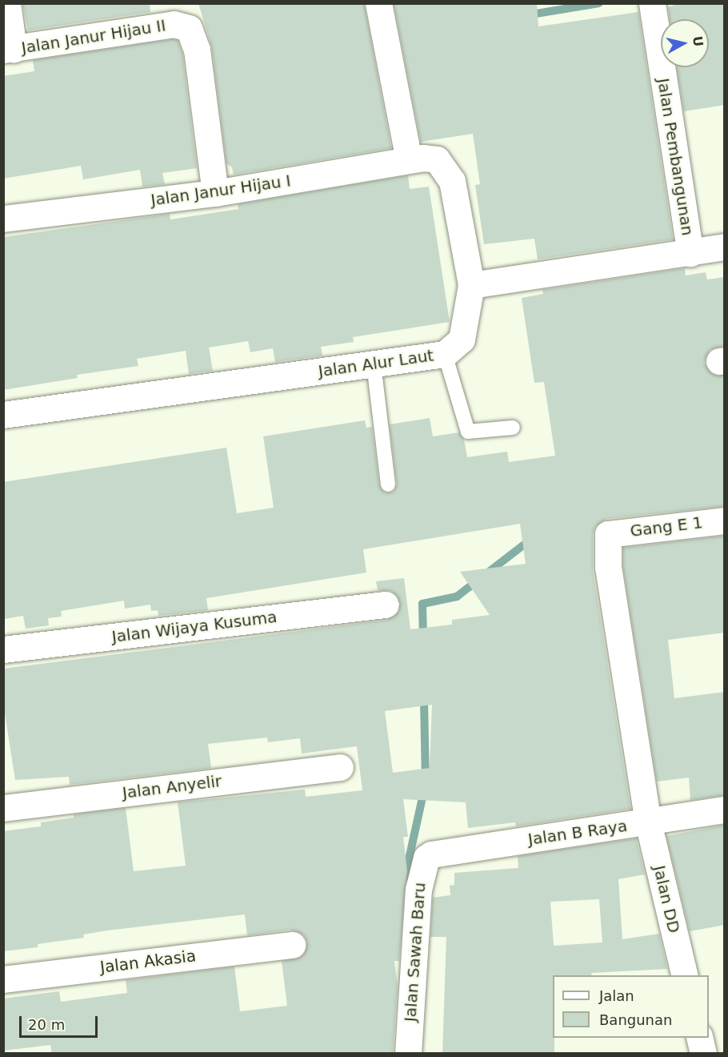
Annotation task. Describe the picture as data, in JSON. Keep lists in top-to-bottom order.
{
  "streets": {
    "street": [
      "Jalan Janur Hijau II",
      "Jalan Pembangunan",
      "Jalan Janur Hijau I",
      "Jalan Alur Laut",
      "Gang E 1",
      "Jalan Wijaya Kusuma",
      "Jalan Anyelir",
      "Jalan B Raya",
      "Jalan DD",
      "Jalan Sawah Baru",
      "Jalan Akasia"
    ]
  },
  "crossings": [
    ["Jalan Janur Hijau II", "Jalan Janur Hijau I"],
    ["Jalan Janur Hijau I", "Jalan Alur Laut"],
    ["Gang E 1", "Jalan DD"],
    ["Jalan B Raya", "Jalan DD"],
    ["Jalan B Raya", "Jalan Sawah Baru"]
  ],
  "legend": ["Jalan", "Bangunan"],
  "scale_bar": "20 m",
  "north": "right"
}
